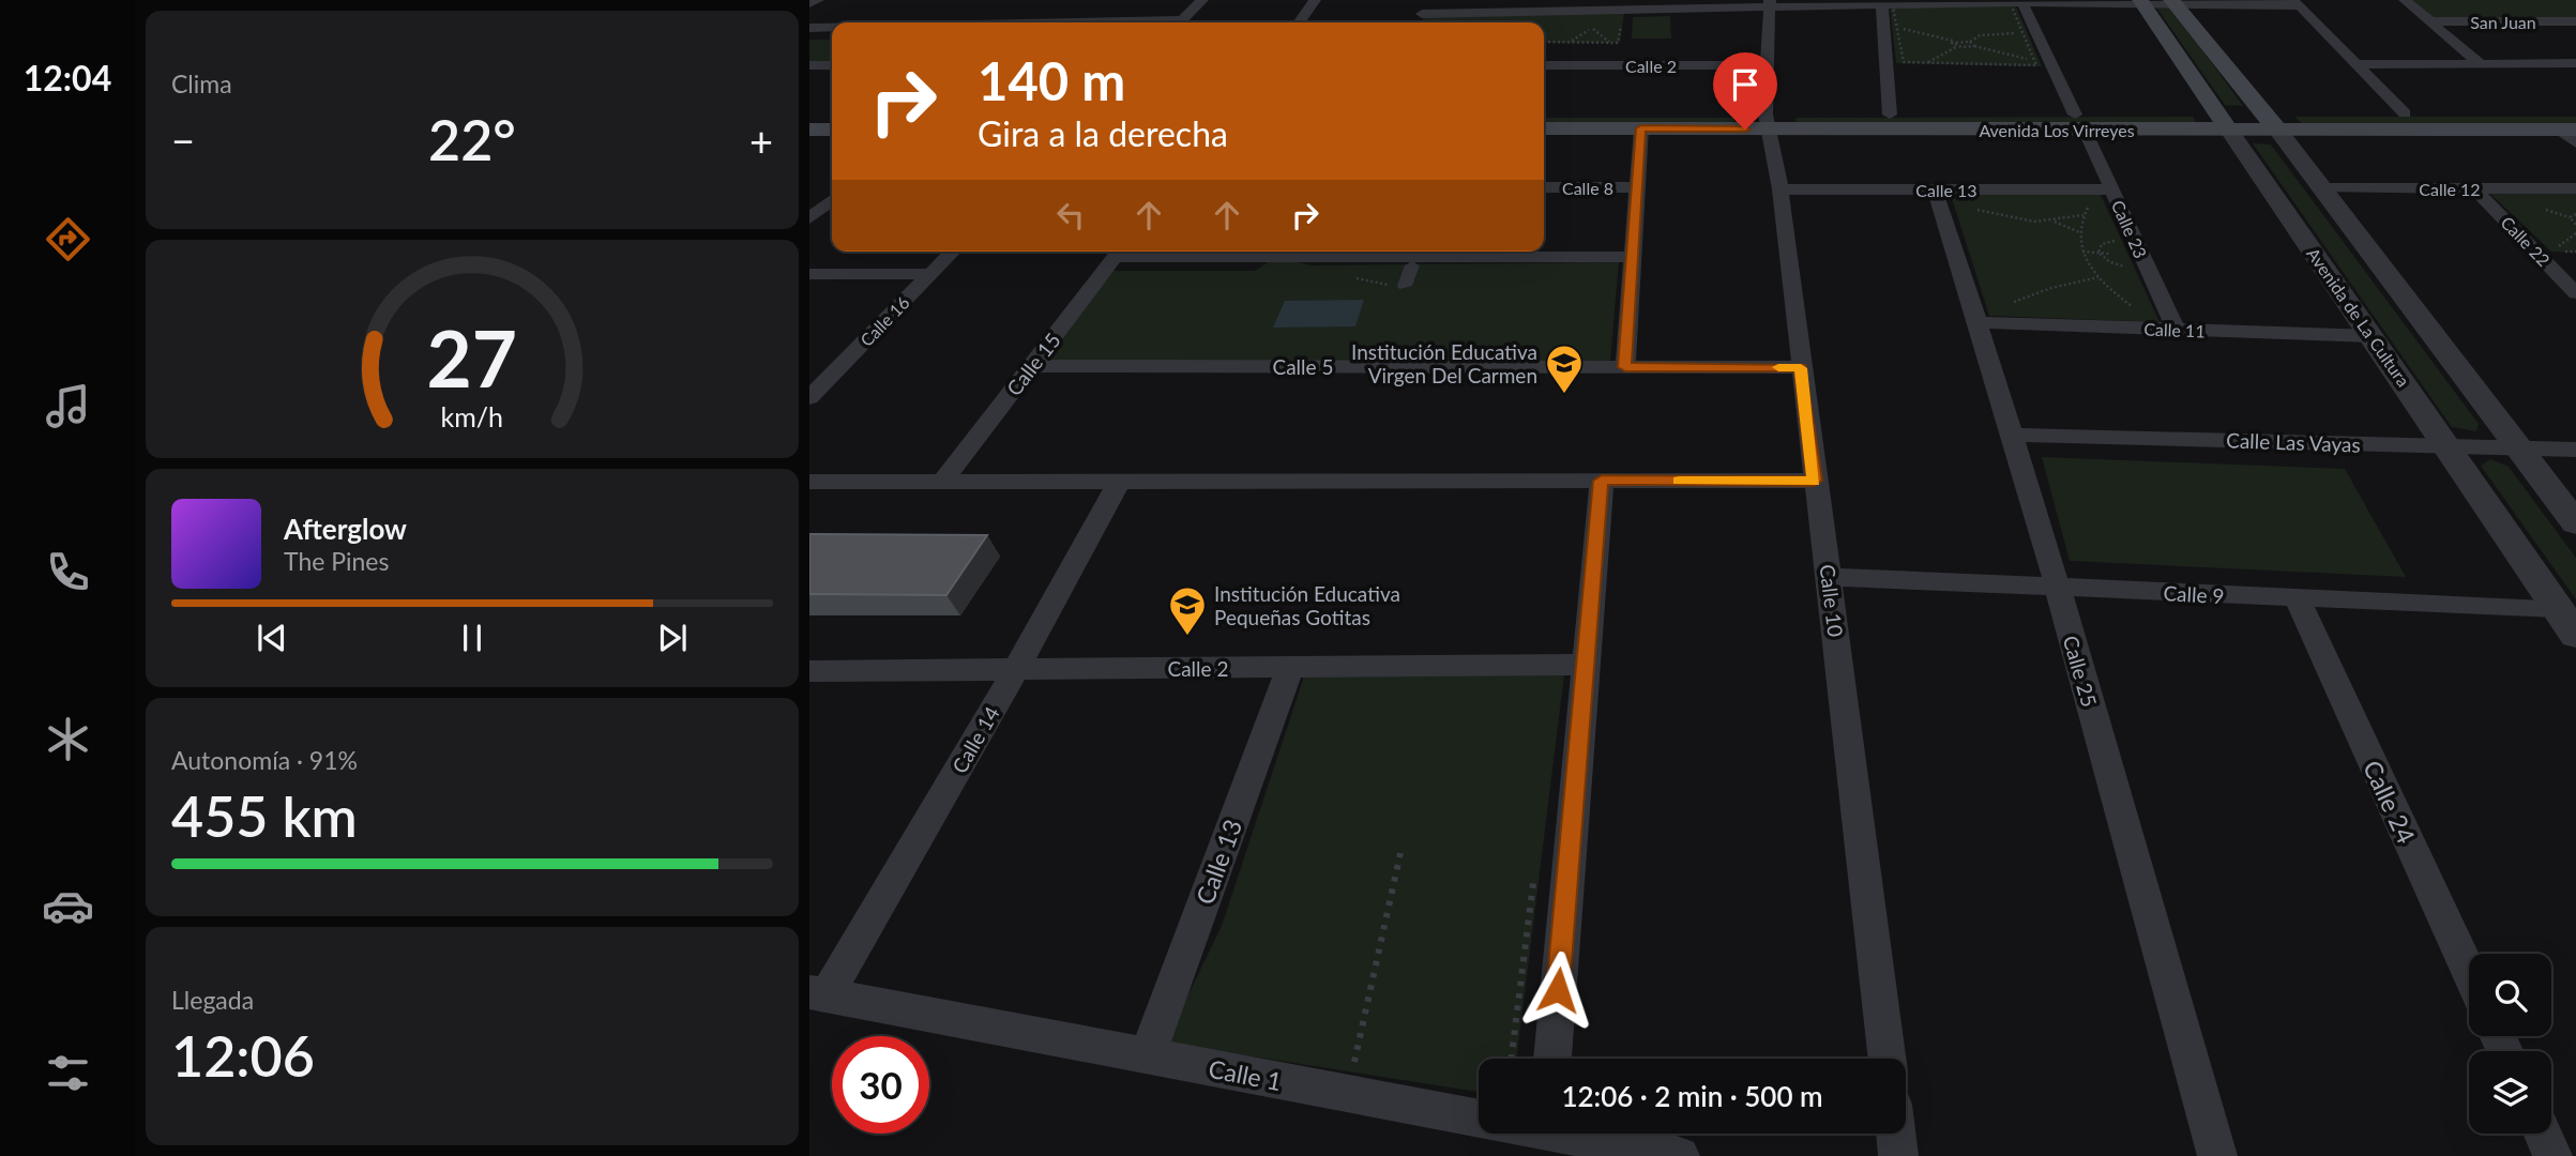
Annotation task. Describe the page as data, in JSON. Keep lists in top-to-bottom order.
{
  "streets": {
    "main road": ["Avenida Los Virreyes", "Avenida de La Cultura"],
    "street": [
      "San Juan",
      "Calle 2",
      "Calle 8",
      "Calle 12",
      "Calle 13",
      "Calle 23",
      "Calle 22",
      "Calle 16",
      "Calle 11",
      "Calle 15",
      "Calle 5",
      "Calle Las Vayas",
      "Calle 9",
      "Calle 10",
      "Calle 25",
      "Calle 14",
      "Calle 24",
      "Calle 1"
    ]
  },
  "crossings": [
    ["Calle 2", "Calle 13"],
    ["Calle 2", "Calle 10"],
    ["Calle 2", "Calle 14"],
    ["Avenida Los Virreyes", "Calle 23"],
    ["Avenida Los Virreyes", "Avenida de La Cultura"],
    ["Avenida Los Virreyes", "Calle 10"],
    ["Calle 12", "Calle 22"],
    ["Calle 13", "Calle 23"],
    ["Calle 13", "Calle 10"],
    ["Calle 13", "Calle 25"],
    ["Calle 13", "Calle 1"],
    ["Calle 23", "Calle 11"],
    ["Avenida de La Cultura", "Calle 11"],
    ["Avenida de La Cultura", "Calle Las Vayas"],
    ["Avenida de La Cultura", "Calle 9"],
    ["Calle 11", "Calle 25"],
    ["Calle 15", "Calle 5"],
    ["Calle 5", "Calle 10"],
    ["Calle Las Vayas", "Calle 25"],
    ["Calle 9", "Calle 10"],
    ["Calle 9", "Calle 25"],
    ["Calle 9", "Calle 24"],
    ["Calle 14", "Calle 1"]
  ],
  "places": {
    "school or university": ["Institución Educativa Virgen Del Carmen", "Institución Educativa Pequeñas Gotitas"]
  },
  "page": {
    "tabs": "12:04",
    "tile": [
      "Clima",
      ["Autonomía · 91%", "455 km"],
      ["Llegada", "12:06"]
    ],
    "turn": ["140 m", "Gira a la derecha"],
    "heat": ["−", "22°", "+"],
    "song": ["Afterglow", "The Pines"],
    "limit": "30",
    "trip": "12:06 · 2 min · 500 m",
    "gauge": ["27", "km/h"]
  }
}
